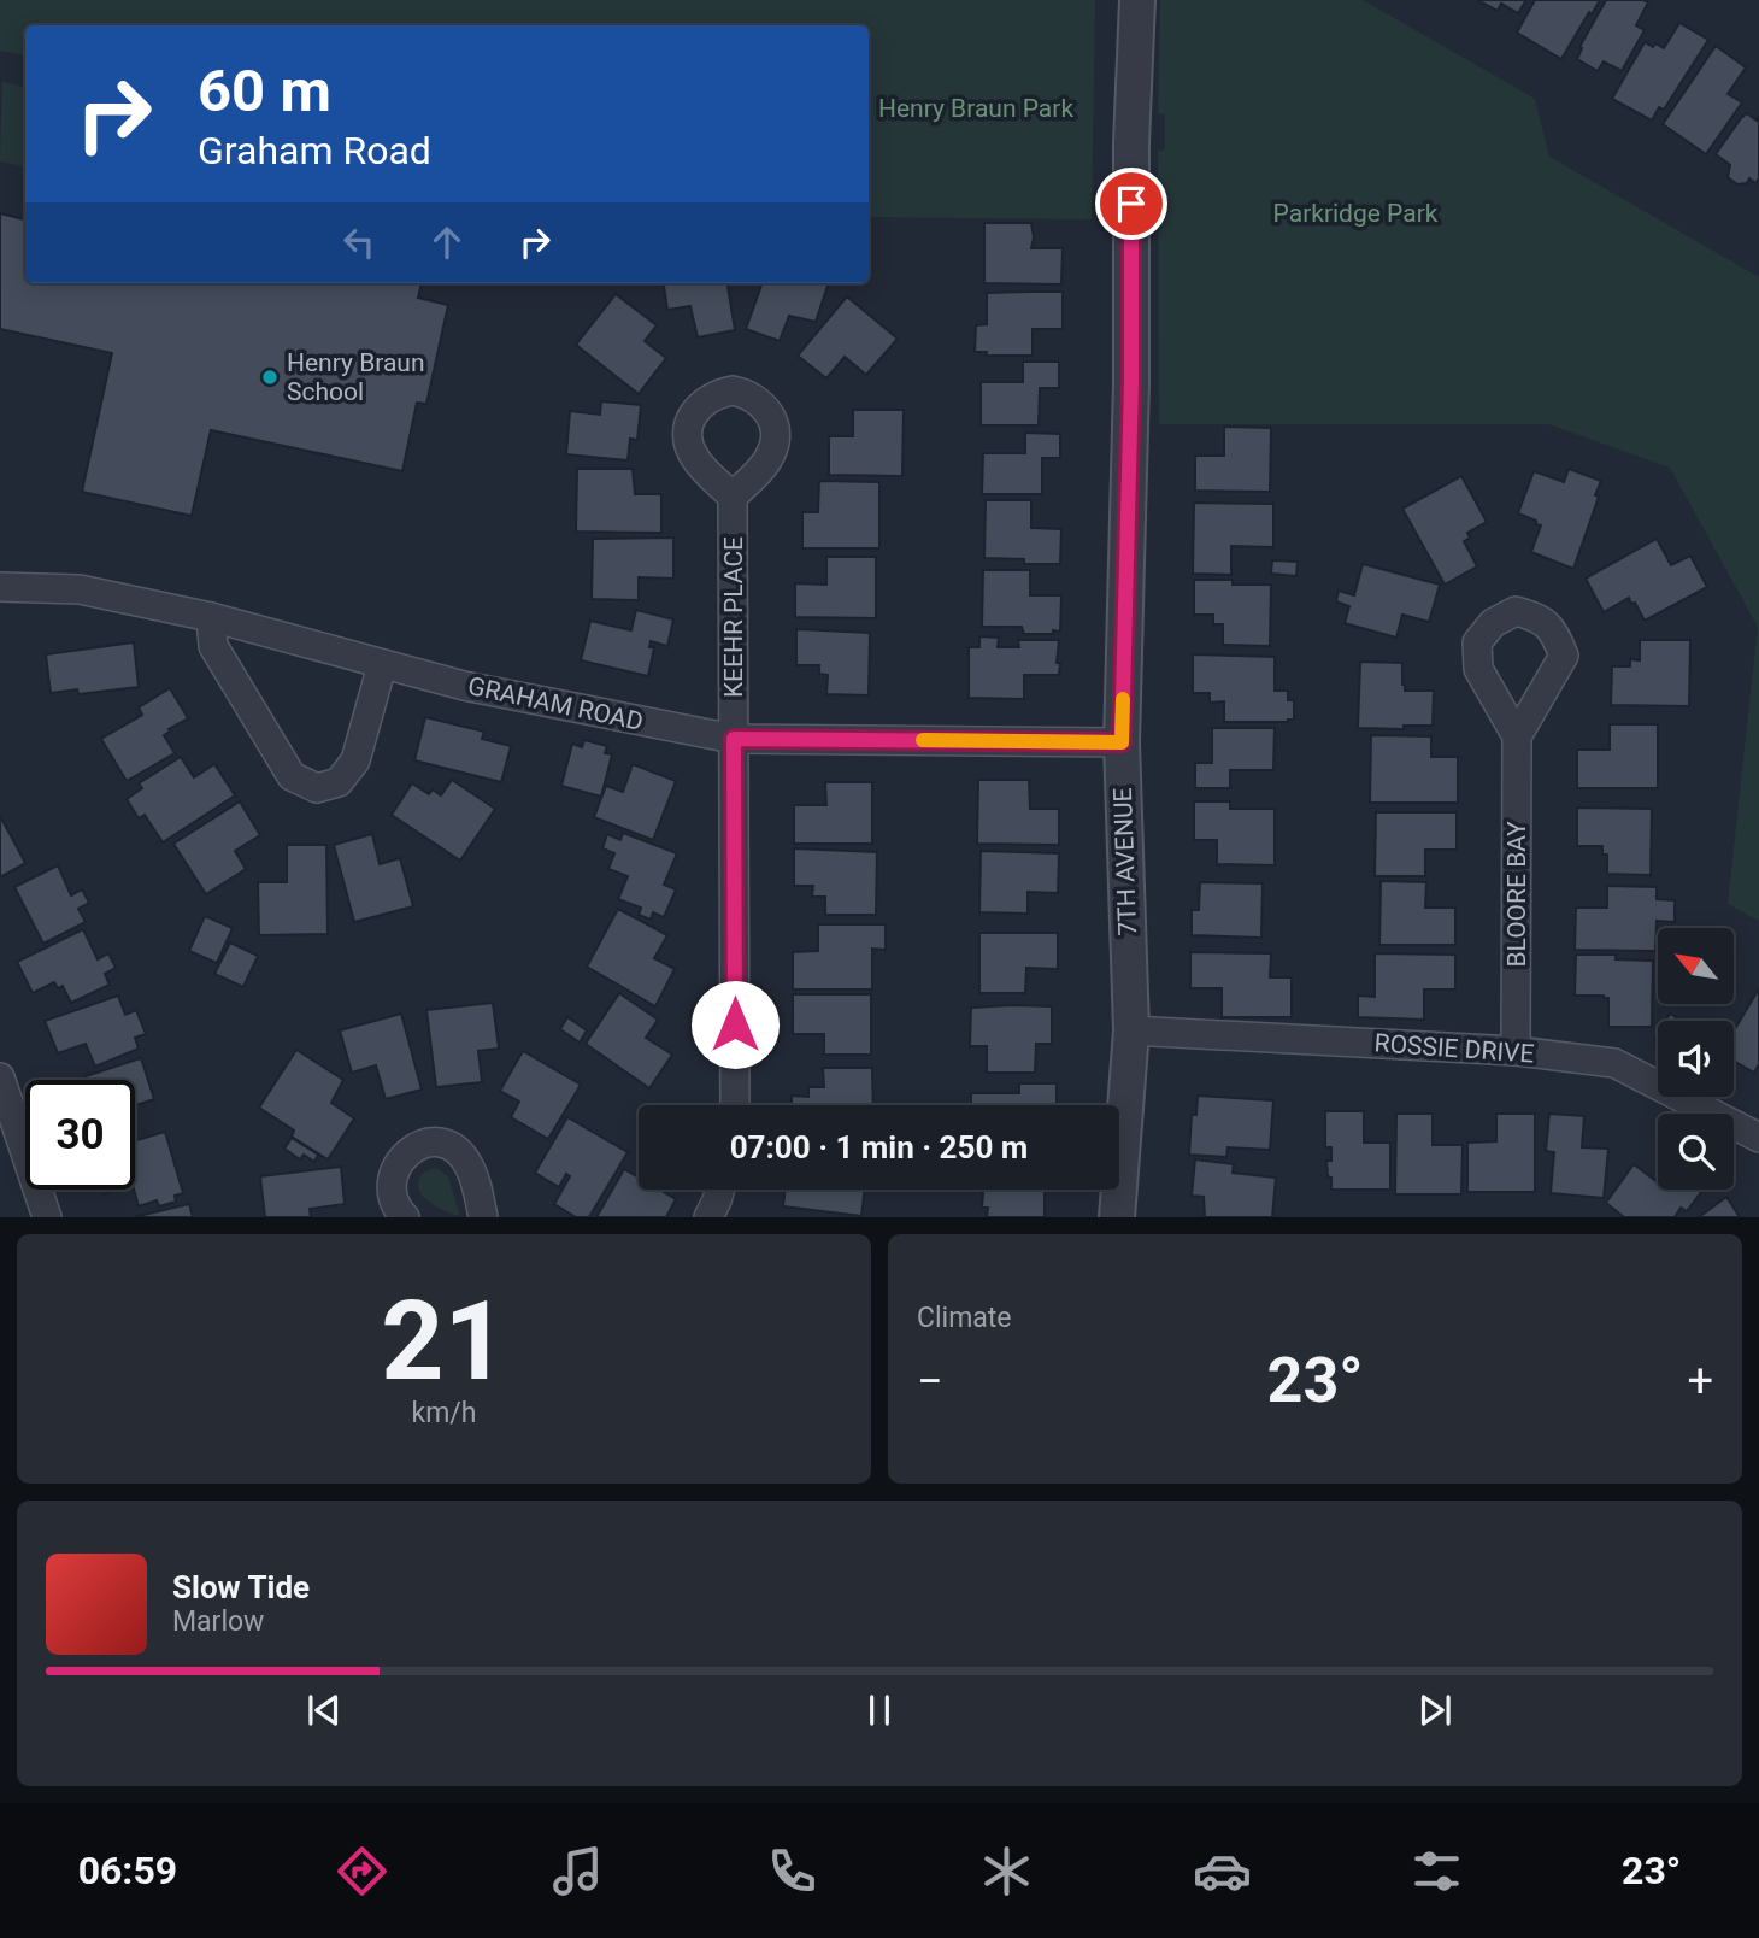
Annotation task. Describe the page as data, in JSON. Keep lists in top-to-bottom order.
{
  "streets": {
    "street": [
      "KEEHR PLACE",
      "GRAHAM ROAD",
      "7TH AVENUE",
      "BLOORE BAY",
      "ROSSIE DRIVE"
    ]
  },
  "crossings": [
    ["KEEHR PLACE", "GRAHAM ROAD"],
    ["GRAHAM ROAD", "7TH AVENUE"],
    ["7TH AVENUE", "ROSSIE DRIVE"],
    ["BLOORE BAY", "ROSSIE DRIVE"]
  ],
  "parks": ["Henry Braun Park", "Parkridge Park"],
  "places": ["Henry Braun School"],
  "north": "top left",
  "page": {
    "turn": ["60 m", "Graham Road"],
    "limit": "30",
    "trip": "07:00 · 1 min · 250 m",
    "tile": [
      ["21", "km/h"],
      "Climate"
    ],
    "heat": ["−", "23°", "+"],
    "song": ["Slow Tide", "Marlow"],
    "tabs": ["06:59", "23°"]
  }
}
